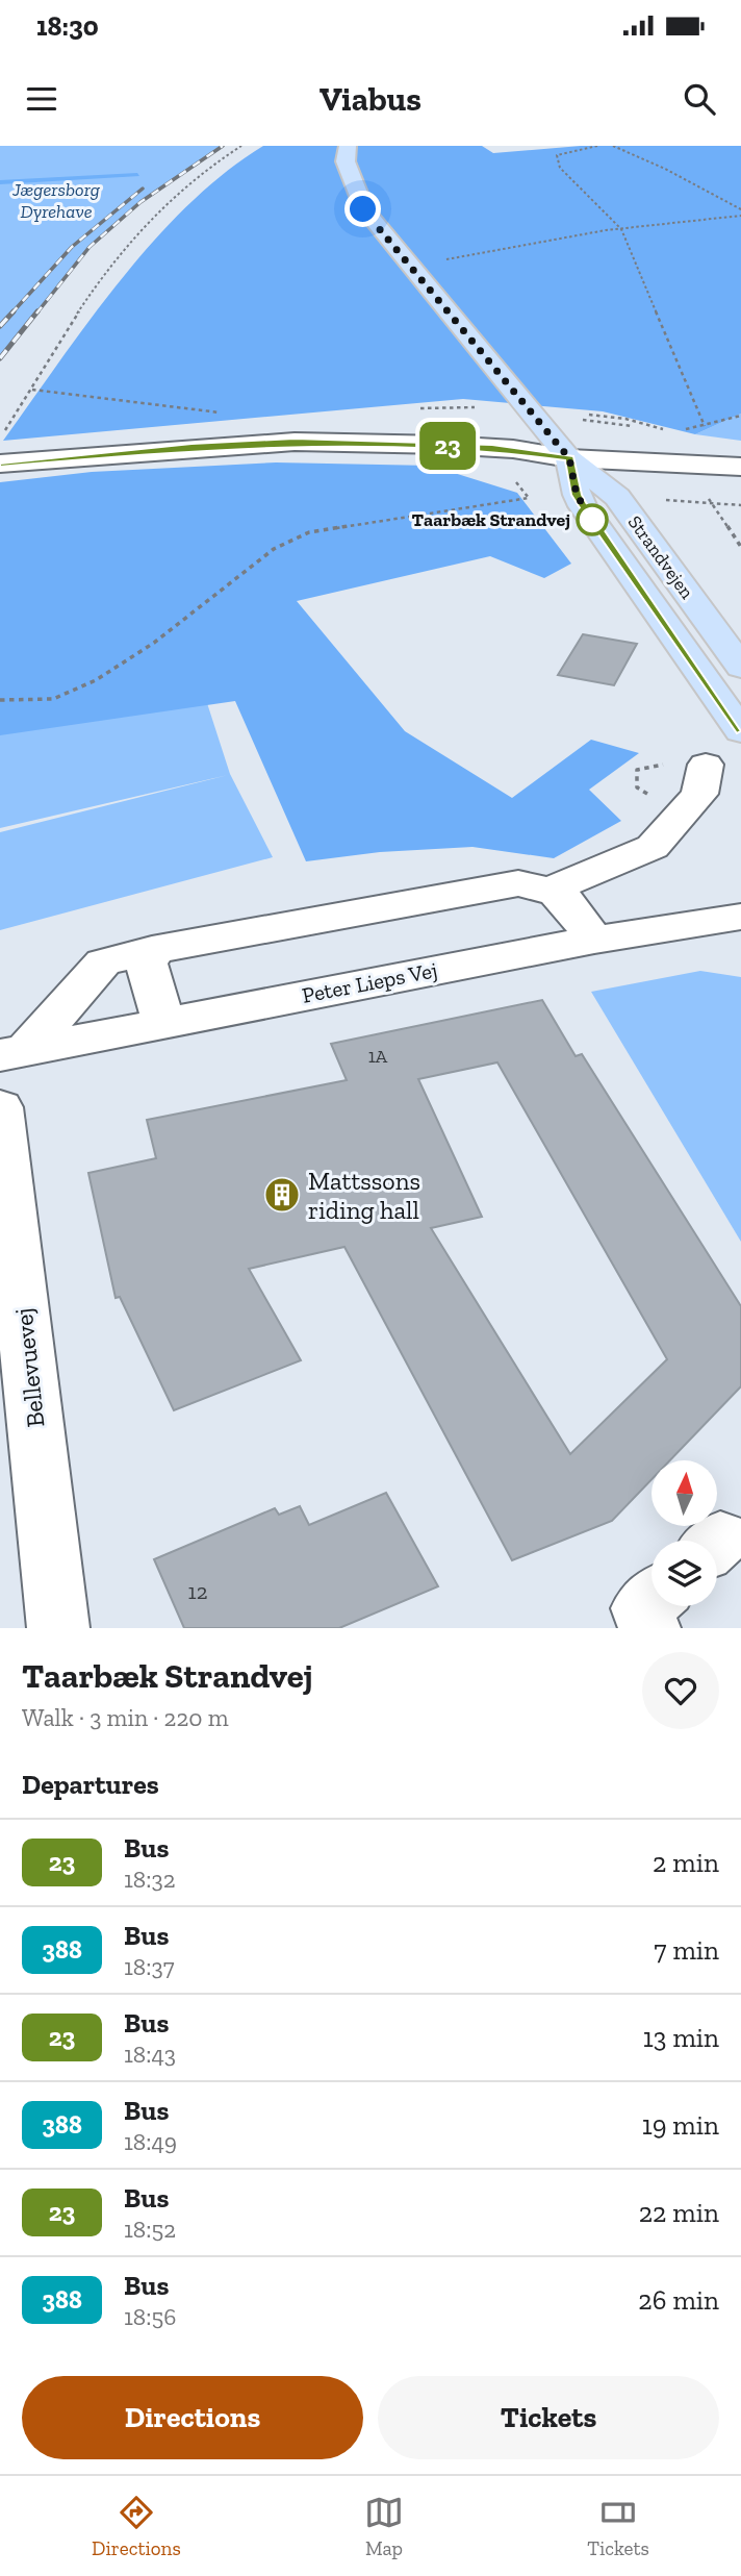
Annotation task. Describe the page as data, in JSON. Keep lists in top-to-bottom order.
{
  "streets": {
    "main road": ["Strandvejen"],
    "street": ["Peter Lieps Vej", "Bellevuevej"]
  },
  "parks": ["Jægersborg Dyrehave"],
  "places": {
    "other": ["Taarbæk Strandvej"],
    "building": ["Mattssons riding hall"]
  },
  "lines": ["bus line 23"],
  "house_numbers": ["1A", "12"],
  "north": "top",
  "page": {
    "status": "18:30",
    "header": "Viabus",
    "on_map": "23",
    "heading": [
      ["Taarbæk Strandvej", "Walk · 3 min · 220 m"],
      "Departures"
    ],
    "list": [
      {
        "mark": "23",
        "name": "Bus",
        "note": "18:32",
        "value": "2 min"
      },
      {
        "mark": "388",
        "name": "Bus",
        "note": "18:37",
        "value": "7 min"
      },
      {
        "mark": "23",
        "name": "Bus",
        "note": "18:43",
        "value": "13 min"
      },
      {
        "mark": "388",
        "name": "Bus",
        "note": "18:49",
        "value": "19 min"
      },
      {
        "mark": "23",
        "name": "Bus",
        "note": "18:52",
        "value": "22 min"
      },
      {
        "mark": "388",
        "name": "Bus",
        "note": "18:56",
        "value": "26 min"
      }
    ],
    "buttons": ["Directions", "Tickets"],
    "tabs": ["Directions", "Map", "Tickets"]
  }
}
